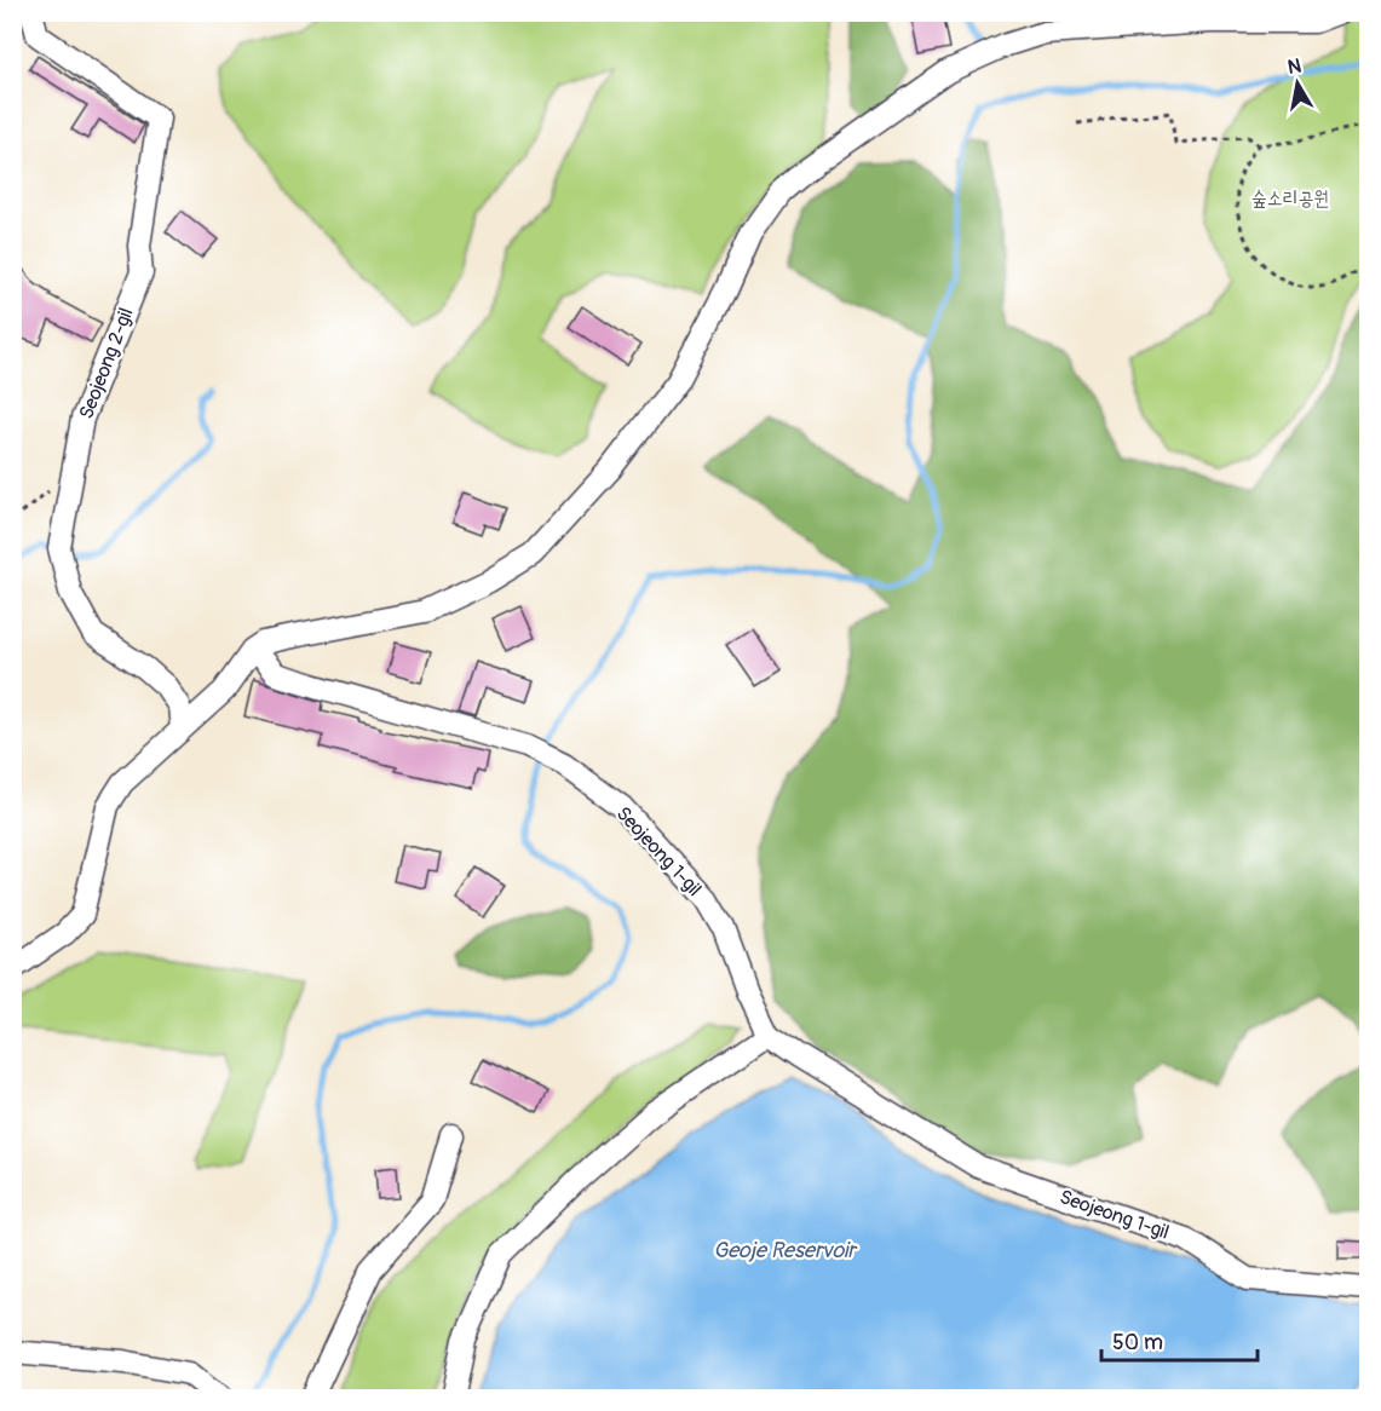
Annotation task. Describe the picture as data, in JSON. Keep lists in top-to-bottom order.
{
  "streets": {
    "street": ["Seojeong 2-gil", "Seojeong 1-gil"]
  },
  "water": ["Geoje Reservoir"],
  "parks": ["숲소리공원"],
  "scale_bar": "50 m",
  "north": "top"
}
